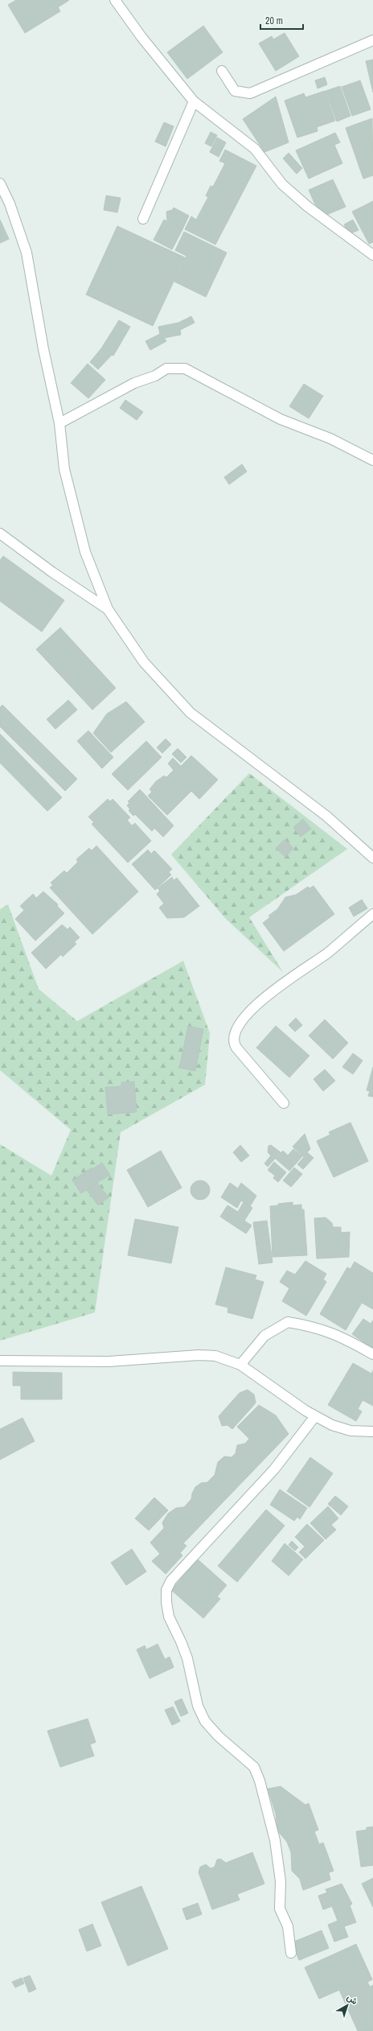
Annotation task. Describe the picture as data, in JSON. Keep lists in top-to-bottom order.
{
  "scale_bar": "20 m",
  "north": "top right"
}
